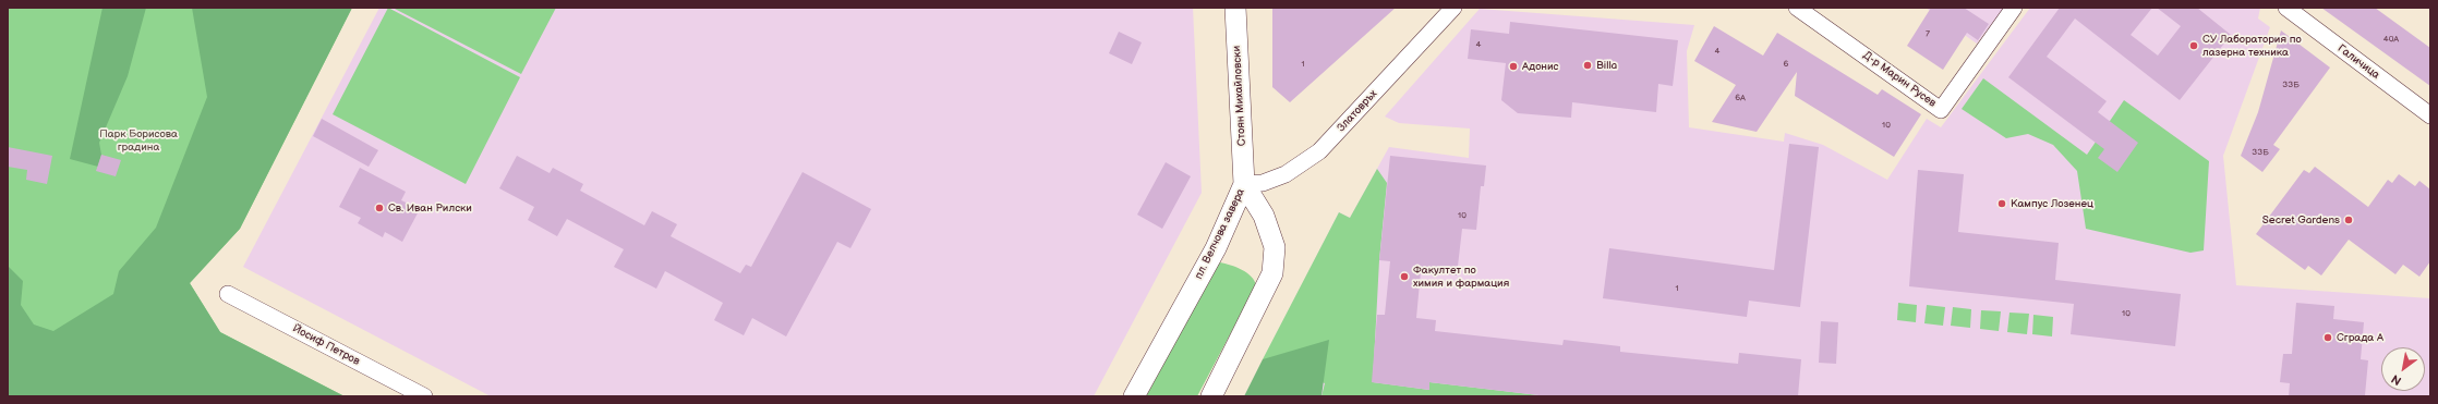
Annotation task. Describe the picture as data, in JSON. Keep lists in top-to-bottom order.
{
  "streets": {
    "street": [
      "Галичица",
      "Д-р Марин Русев",
      "Стоян Михайловски",
      "Златовръх",
      "пл. Велчова завера",
      "Йосиф Петров"
    ]
  },
  "crossings": [
    ["Стоян Михайловски", "Златовръх"],
    ["Стоян Михайловски", "пл. Велчова завера"],
    ["Златовръх", "пл. Велчова завера"]
  ],
  "parks": ["Парк Борисова градина"],
  "places": [
    "СУ Лаборатория по лазерна техника",
    "Billa",
    "Адонис",
    "Кампус Лозенец",
    "Св. Иван Рилски",
    "Secret Gardens",
    "Факултет по химия и фармация",
    "Сграда А"
  ],
  "house_numbers": [
    "7",
    "40А",
    "4",
    "4",
    "1",
    "6",
    "33Б",
    "6А",
    "10",
    "33Б",
    "10",
    "1",
    "10"
  ],
  "north": "bottom left"
}
